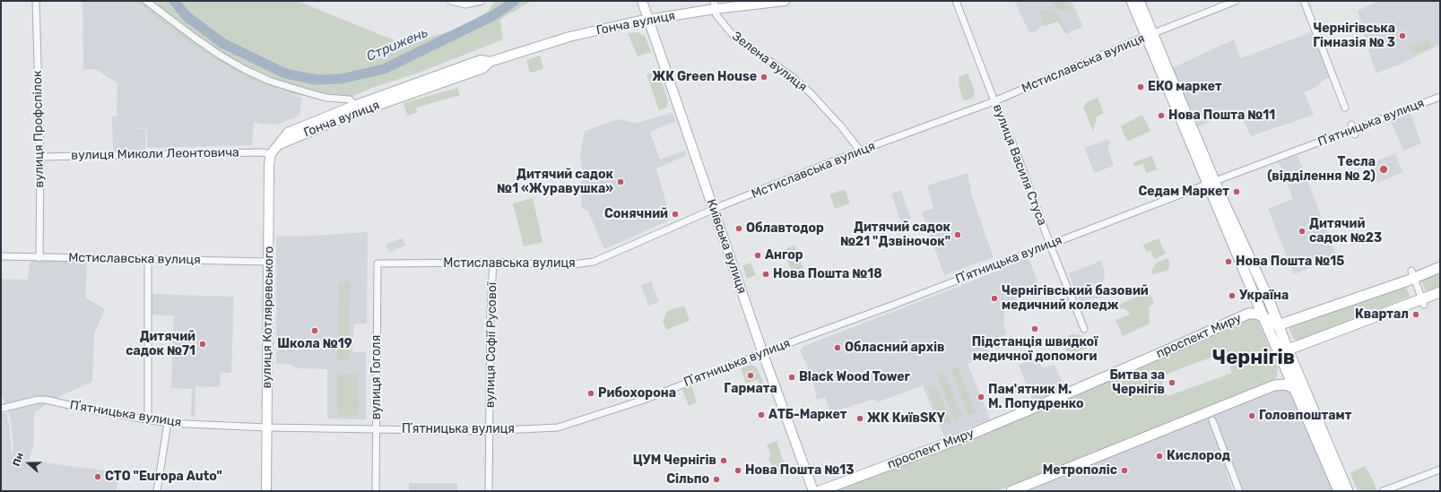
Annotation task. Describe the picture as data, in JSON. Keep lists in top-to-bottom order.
{
  "streets": {
    "main road": ["проспект Миру"],
    "street": [
      "Гонча вулиця",
      "Зелена вулиця",
      "Мстиславська вулиця",
      "Пʼятницька вулиця",
      "вулиця Профспілок",
      "вулиця Миколи Леонтовича",
      "вулиця Василя Стуса",
      "Київська вулиця",
      "вулиця Котляревського",
      "вулиця Софії Русової",
      "вулиця Гоголя"
    ]
  },
  "crossings": [
    ["Гонча вулиця", "Зелена вулиця"],
    ["Гонча вулиця", "Київська вулиця"],
    ["Гонча вулиця", "вулиця Котляревського"],
    ["Зелена вулиця", "Мстиславська вулиця"],
    ["Мстиславська вулиця", "вулиця Профспілок"],
    ["Мстиславська вулиця", "вулиця Василя Стуса"],
    ["Мстиславська вулиця", "Київська вулиця"],
    ["Мстиславська вулиця", "вулиця Котляревського"],
    ["Мстиславська вулиця", "вулиця Софії Русової"],
    ["Мстиславська вулиця", "вулиця Гоголя"],
    ["Пʼятницька вулиця", "вулиця Василя Стуса"],
    ["Пʼятницька вулиця", "Київська вулиця"],
    ["Пʼятницька вулиця", "вулиця Котляревського"],
    ["Пʼятницька вулиця", "вулиця Софії Русової"],
    ["Пʼятницька вулиця", "вулиця Гоголя"],
    ["вулиця Профспілок", "вулиця Миколи Леонтовича"],
    ["вулиця Миколи Леонтовича", "вулиця Котляревського"]
  ],
  "districts": ["Чернігів"],
  "water": ["Стрижень"],
  "places": [
    "Чернігівська Гімназія № 3",
    "ЖК Green House",
    "ЕКО маркет",
    "Нова Пошта №11",
    "Тесла (відділення № 2)",
    "Дитячий садок №1 «Журавушка»",
    "Седам Маркет",
    "Сонячний",
    "Облавтодор",
    "Дитячий садок №23",
    "Дитячий садок №21 \"Дзвіночок\"",
    "Ангор",
    "Нова Пошта №15",
    "Нова Пошта №18",
    "Україна",
    "Чернігівський базовий медичний коледж",
    "Квартал",
    "Підстанція швидкої медичної допомоги",
    "Школа №19",
    "Дитячий садок №71",
    "Обласний архів",
    "Гармата",
    "Black Wood Tower",
    "Битва за Чернігів",
    "Рибохорона",
    "Пам'ятник М. М. Попудренко",
    "АТБ-Маркет",
    "Головпоштамт",
    "ЖК КиївSKY",
    "Кислород",
    "ЦУМ Чернігів",
    "Нова Пошта №13",
    "Метрополіс",
    "СТО \"Europa Auto\"",
    "Сільпо"
  ],
  "north": "left"
}
